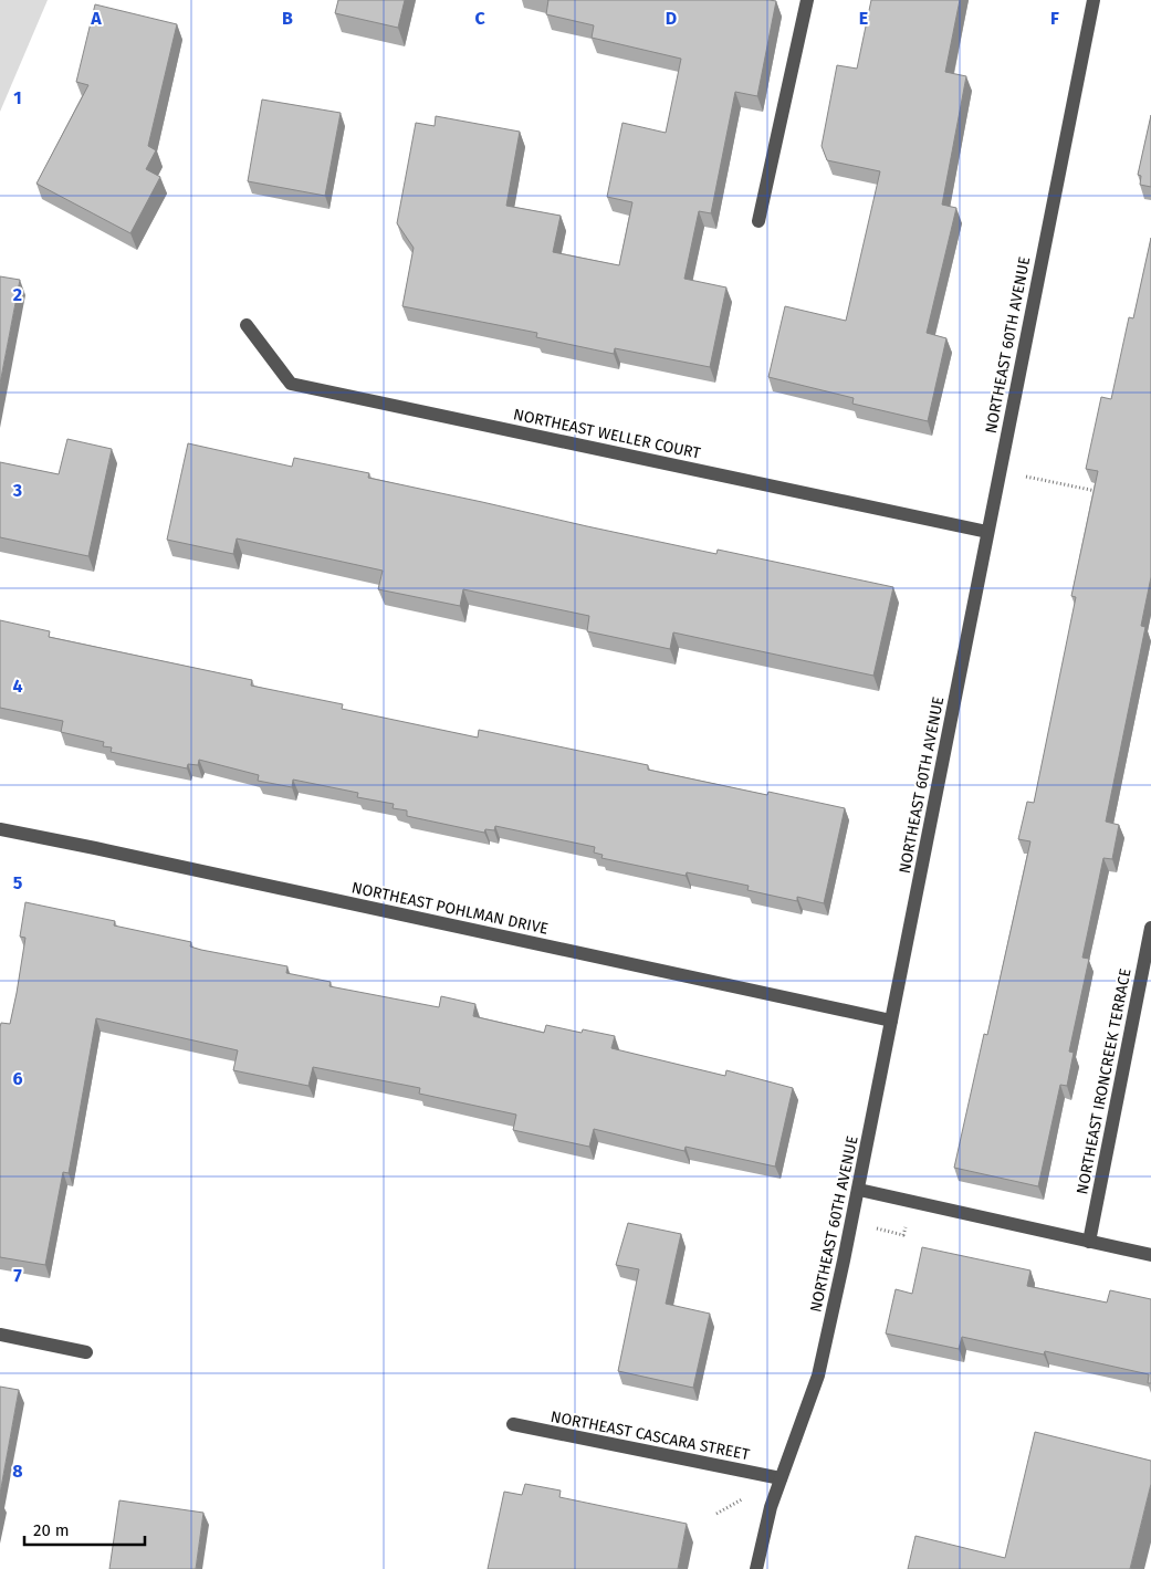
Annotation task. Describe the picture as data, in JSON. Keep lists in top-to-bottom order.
{
  "streets": {
    "street": [
      "NORTHEAST 60TH AVENUE",
      "NORTHEAST WELLER COURT",
      "NORTHEAST POHLMAN DRIVE",
      "NORTHEAST IRONCREEK TERRACE",
      "NORTHEAST CASCARA STREET"
    ]
  },
  "crossings": [
    ["NORTHEAST 60TH AVENUE", "NORTHEAST WELLER COURT"],
    ["NORTHEAST 60TH AVENUE", "NORTHEAST POHLMAN DRIVE"],
    ["NORTHEAST 60TH AVENUE", "NORTHEAST CASCARA STREET"]
  ],
  "scale_bar": "20 m",
  "grid": {
    "columns": [
      "A",
      "B",
      "C",
      "D",
      "E",
      "F"
    ],
    "rows": [
      "1",
      "2",
      "3",
      "4",
      "5",
      "6",
      "7",
      "8"
    ]
  }
}
